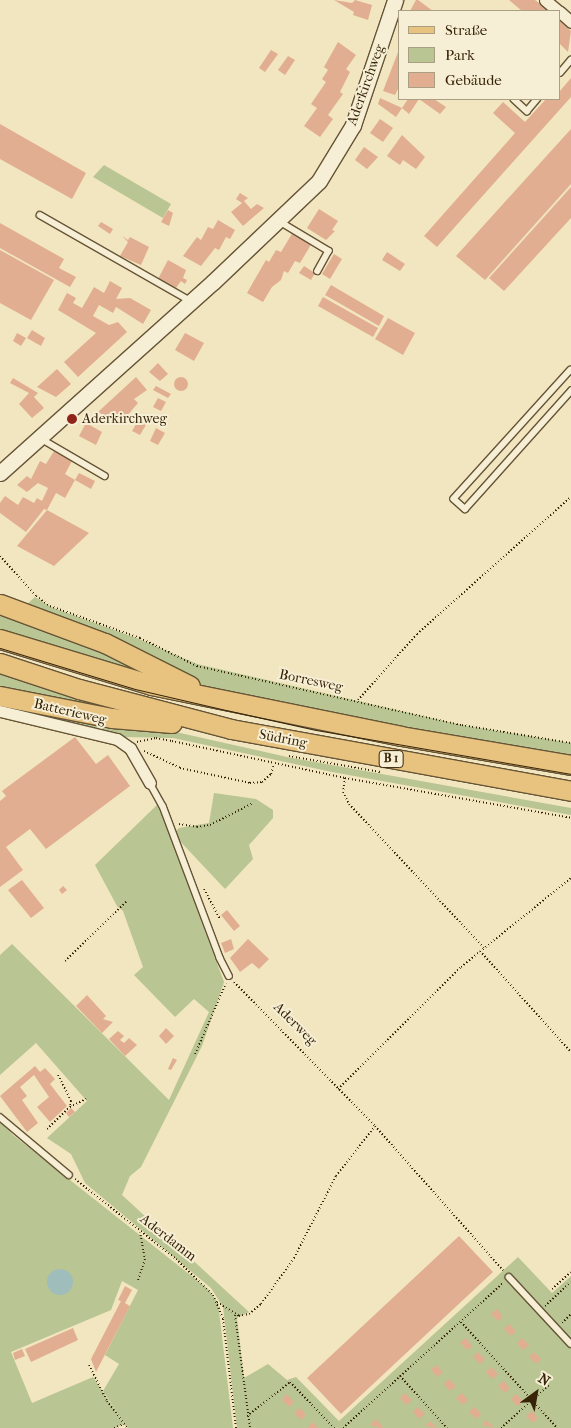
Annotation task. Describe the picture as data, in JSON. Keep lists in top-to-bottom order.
{
  "streets": {
    "main road": ["Südring", "B 1"],
    "street": ["Aderkirchweg", "Batterieweg"],
    "path": ["Borresweg", "Aderweg", "Aderdamm"]
  },
  "places": ["Aderkirchweg"],
  "legend": ["Straße", "Park", "Gebäude"],
  "north": "top right"
}
